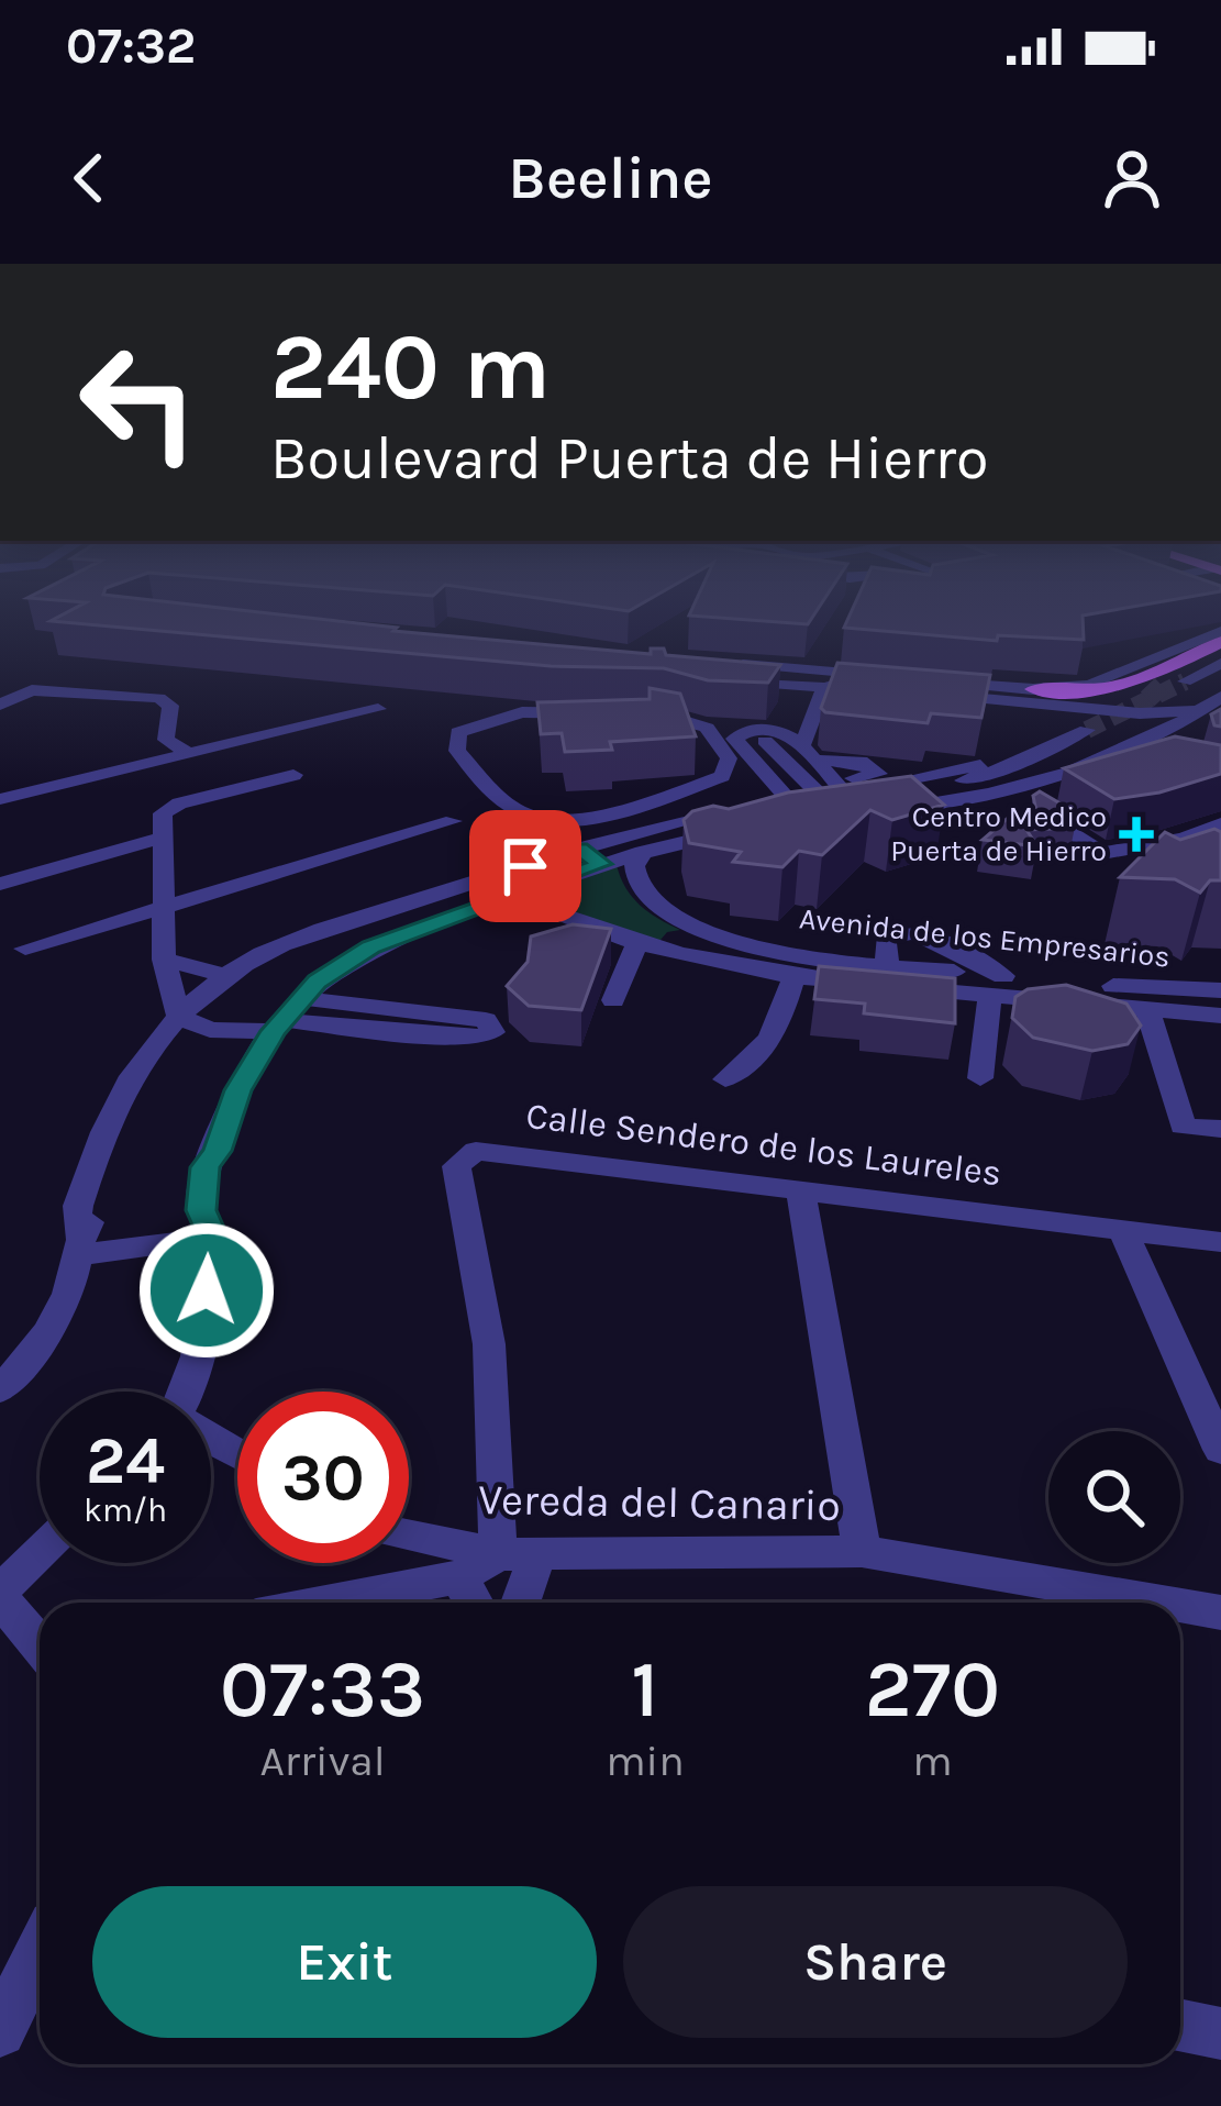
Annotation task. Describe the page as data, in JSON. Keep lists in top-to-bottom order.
{
  "streets": {
    "street": ["Avenida de los Empresarios", "Calle Sendero de los Laureles", "Vereda del Canario"]
  },
  "crossings": [
    ["Calle Sendero de los Laureles", "Vereda del Canario"]
  ],
  "places": {
    "health": ["Centro Medico Puerta de Hierro"]
  },
  "page": {
    "status": "07:32",
    "header": "Beeline",
    "turn": ["240 m", "Boulevard Puerta de Hierro"],
    "speed": "24 km/h",
    "limit": "30",
    "eta": [
      "07:33",
      "Arrival",
      "1",
      "min",
      "270",
      "m"
    ],
    "buttons": ["Exit", "Share"]
  }
}
